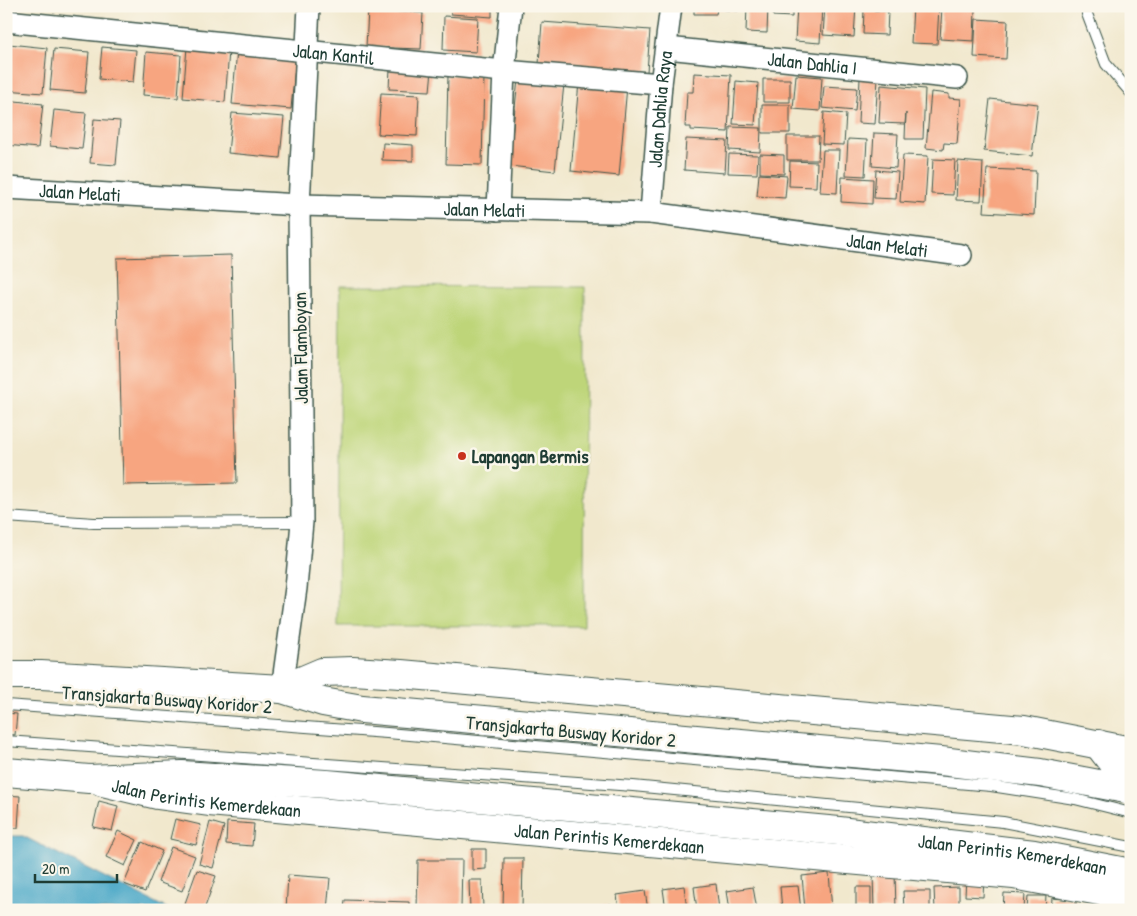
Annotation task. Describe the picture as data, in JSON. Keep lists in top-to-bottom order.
{
  "streets": {
    "main road": ["Jalan Perintis Kemerdekaan"],
    "street": [
      "Jalan Kantil",
      "Jalan Dahlia I",
      "Jalan Dahlia Raya",
      "Jalan Melati",
      "Jalan Flamboyan"
    ],
    "lane": ["Transjakarta Busway Koridor 2"]
  },
  "crossings": [
    ["Jalan Kantil", "Jalan Dahlia Raya"],
    ["Jalan Kantil", "Jalan Flamboyan"],
    ["Jalan Dahlia I", "Jalan Dahlia Raya"],
    ["Jalan Dahlia Raya", "Jalan Melati"],
    ["Jalan Melati", "Jalan Flamboyan"]
  ],
  "places": ["Lapangan Bermis"],
  "scale_bar": "20 m"
}
